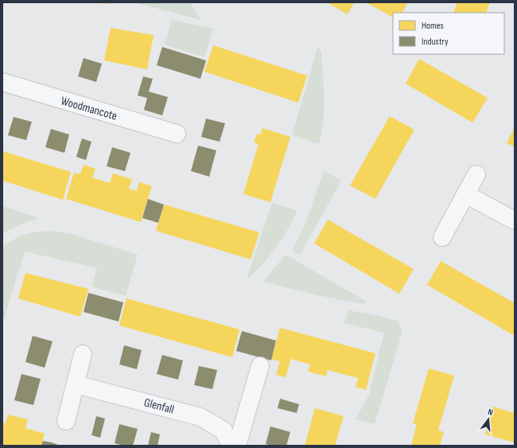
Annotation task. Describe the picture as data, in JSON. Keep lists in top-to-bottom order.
{
  "streets": {
    "street": ["Woodmancote", "Glenfall"]
  },
  "legend": ["Homes", "Industry"],
  "north": "top"
}
